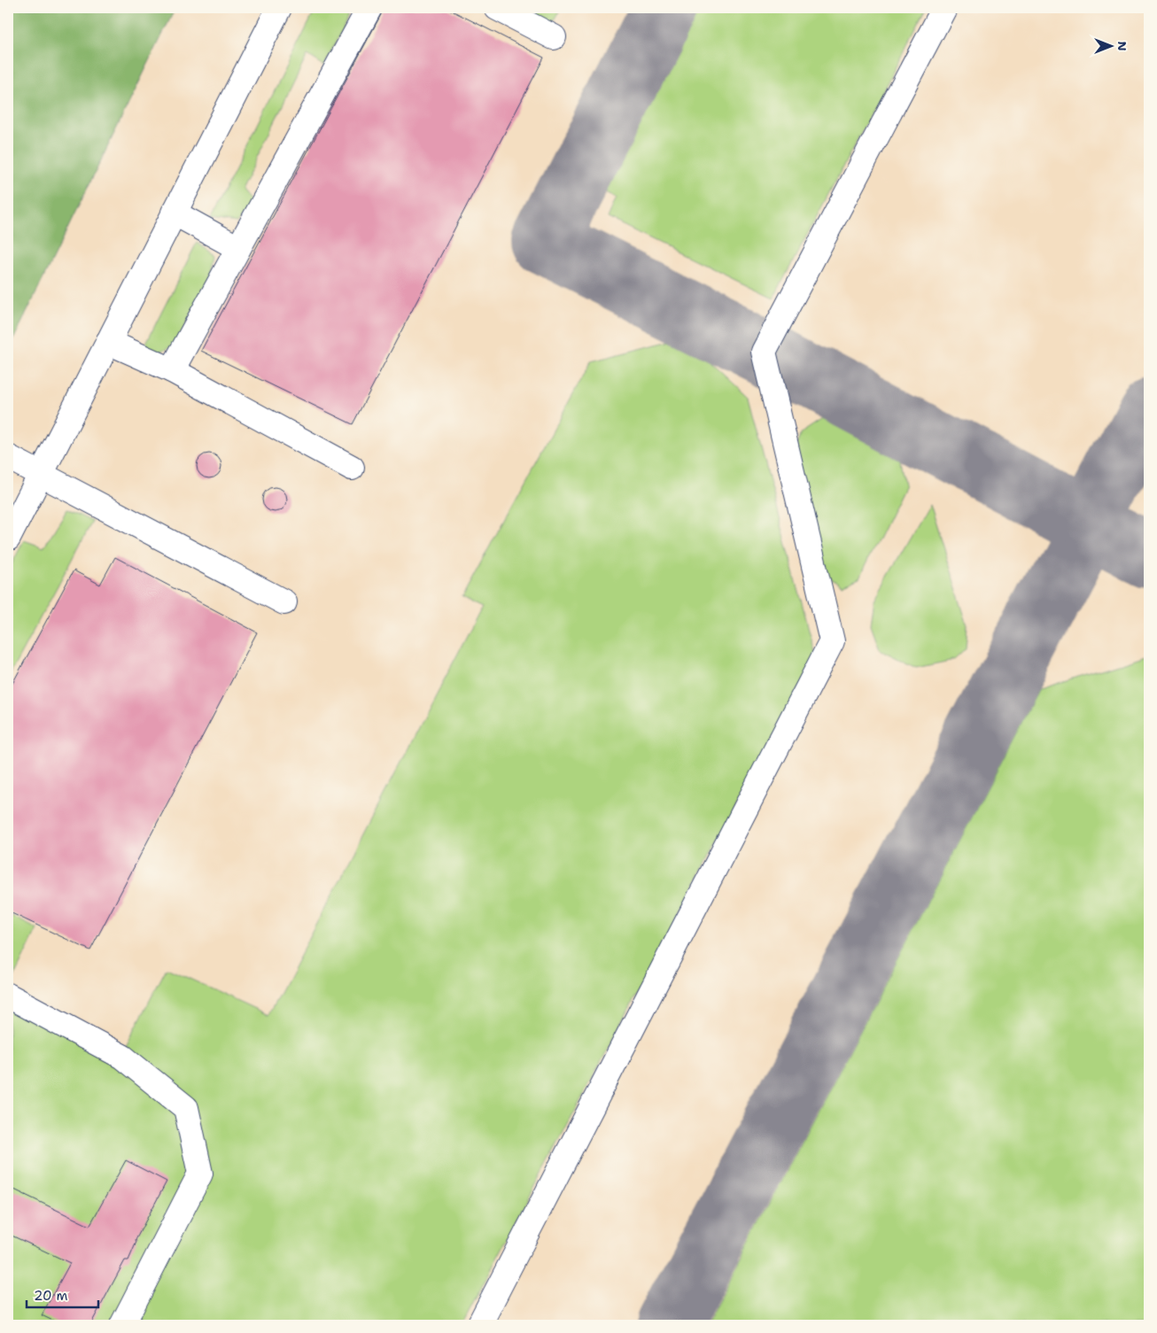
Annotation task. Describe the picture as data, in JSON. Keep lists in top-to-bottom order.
{
  "scale_bar": "20 m",
  "north": "right"
}
